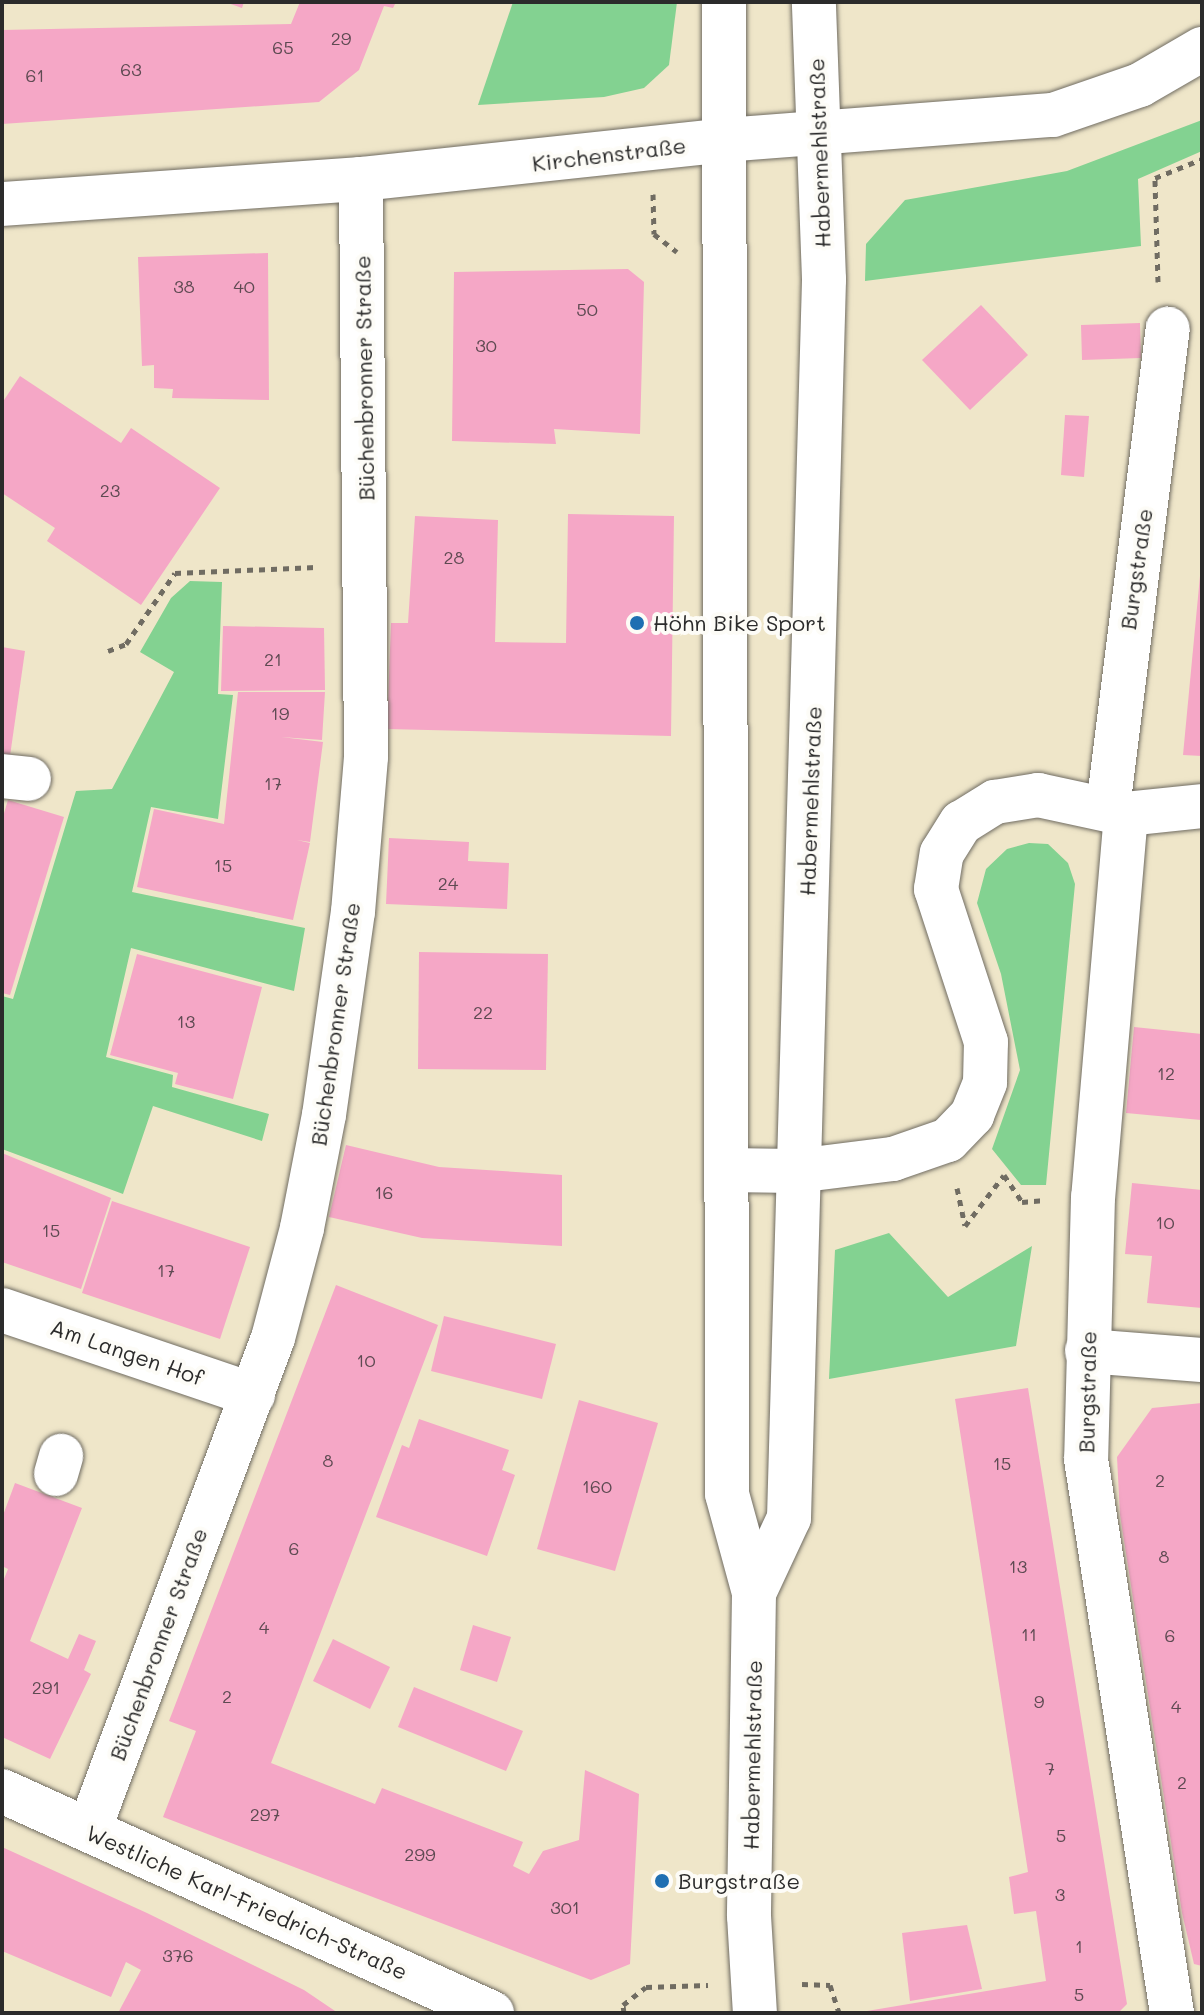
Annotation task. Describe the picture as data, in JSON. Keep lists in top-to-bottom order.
{
  "streets": {
    "street": [
      "Habermehlstraße",
      "Kirchenstraße",
      "Büchenbronner Straße",
      "Burgstraße",
      "Am Langen Hof",
      "Westliche Karl-Friedrich-Straße"
    ]
  },
  "crossings": [
    ["Habermehlstraße", "Kirchenstraße"],
    ["Kirchenstraße", "Büchenbronner Straße"],
    ["Büchenbronner Straße", "Am Langen Hof"],
    ["Büchenbronner Straße", "Westliche Karl-Friedrich-Straße"]
  ],
  "places": ["Höhn Bike Sport", "Burgstraße"],
  "house_numbers": [
    "29",
    "65",
    "63",
    "61",
    "38",
    "40",
    "50",
    "30",
    "23",
    "28",
    "21",
    "19",
    "17",
    "15",
    "24",
    "22",
    "13",
    "12",
    "16",
    "10",
    "15",
    "17",
    "10",
    "8",
    "15",
    "2",
    "160",
    "6",
    "8",
    "13",
    "4",
    "11",
    "6",
    "291",
    "2",
    "9",
    "4",
    "7",
    "2",
    "297",
    "5",
    "299",
    "3",
    "301",
    "1",
    "376",
    "5"
  ]
}
